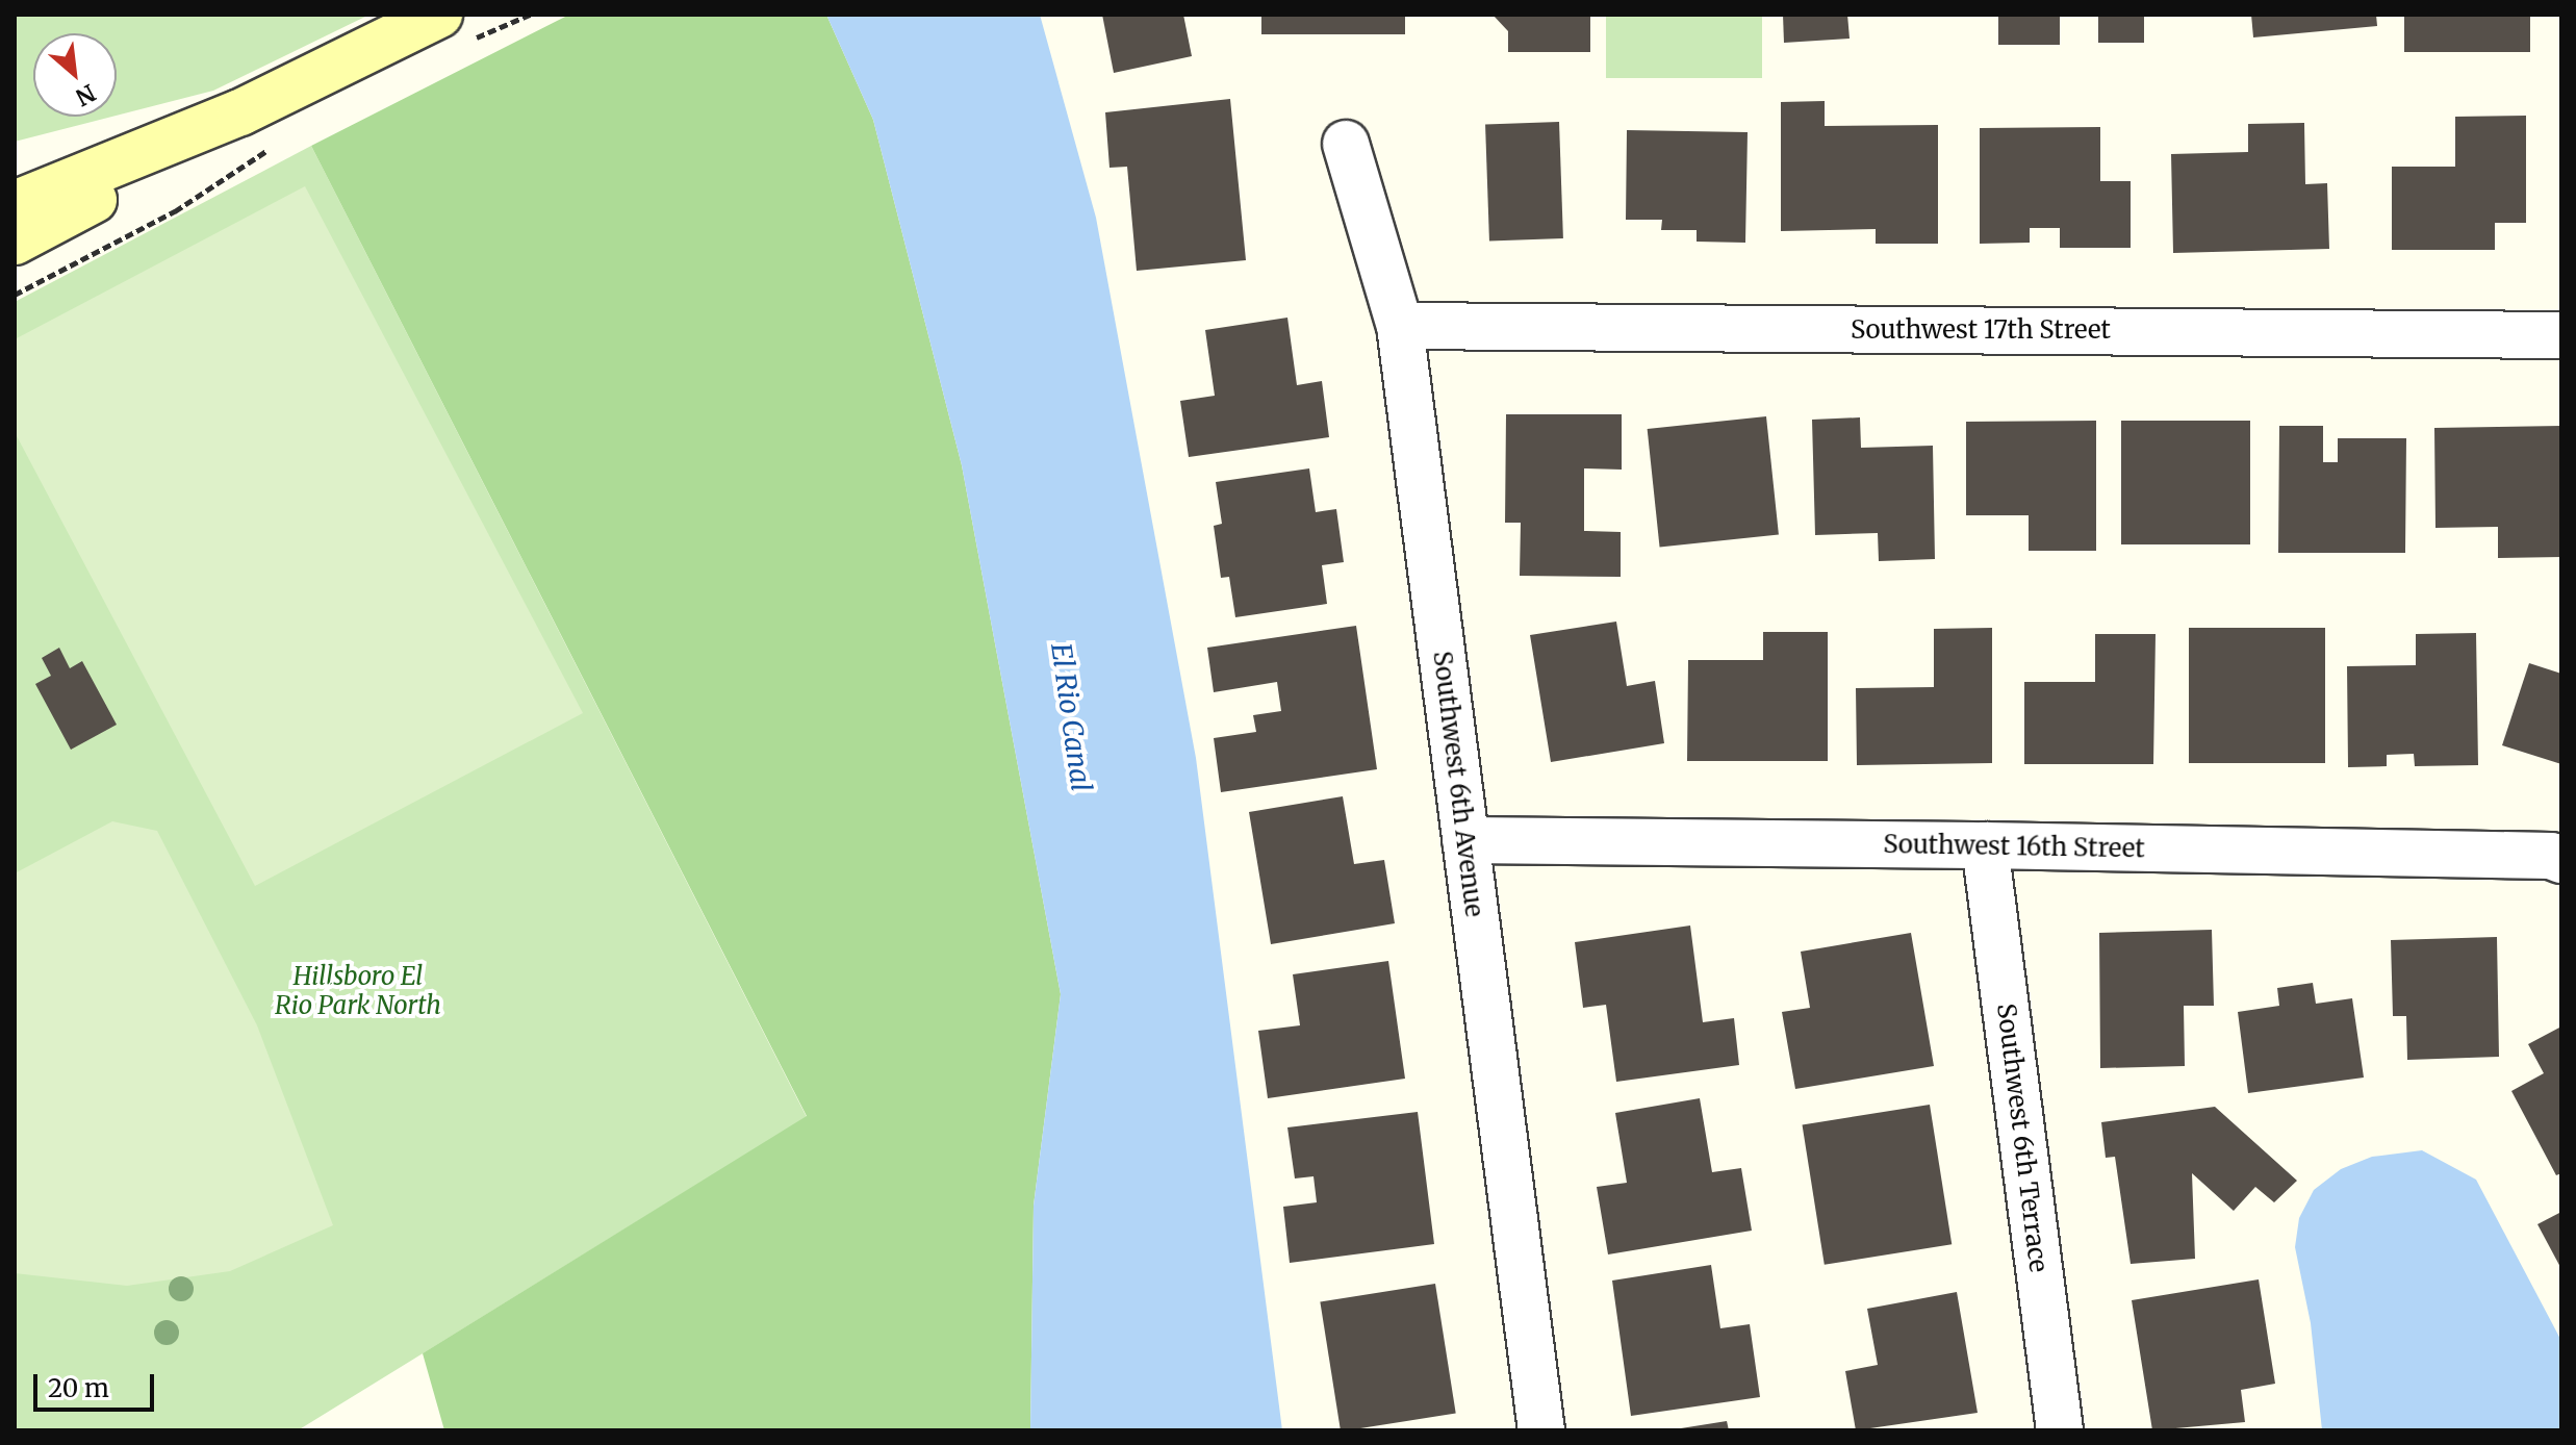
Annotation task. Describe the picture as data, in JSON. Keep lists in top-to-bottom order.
{
  "streets": {
    "street": [
      "Southwest 17th Street",
      "Southwest 6th Avenue",
      "Southwest 16th Street",
      "Southwest 6th Terrace"
    ]
  },
  "crossings": [
    ["Southwest 17th Street", "Southwest 6th Avenue"],
    ["Southwest 6th Avenue", "Southwest 16th Street"],
    ["Southwest 16th Street", "Southwest 6th Terrace"]
  ],
  "water": ["El Rio Canal"],
  "parks": ["Hillsboro El Rio Park North"],
  "scale_bar": "20 m",
  "north": "bottom right"
}
